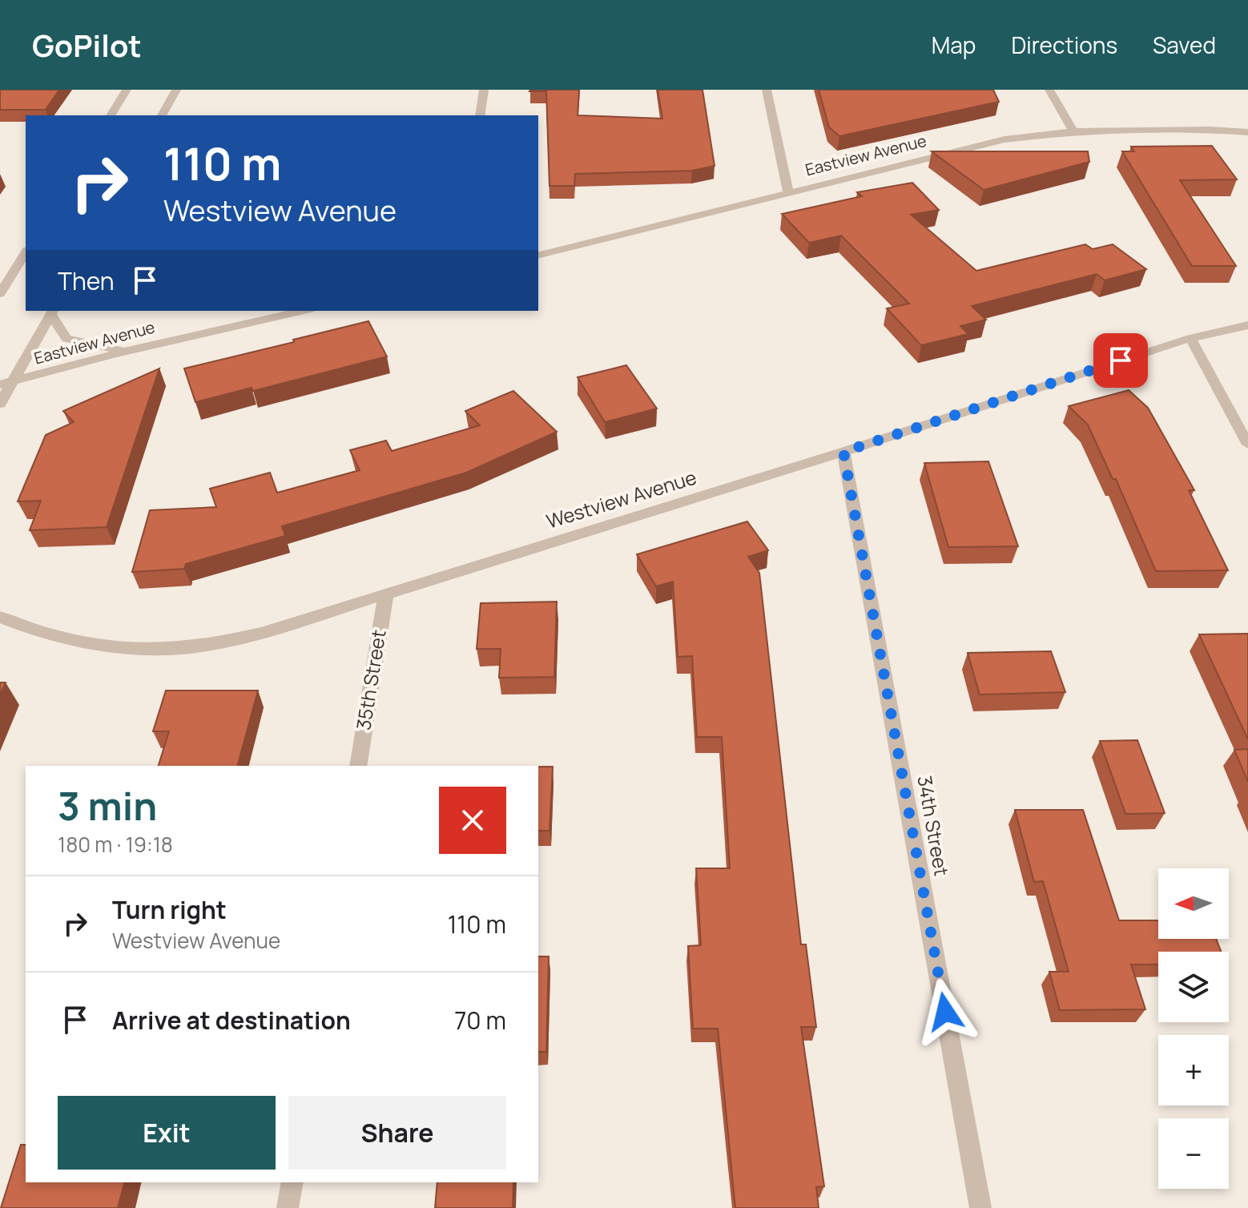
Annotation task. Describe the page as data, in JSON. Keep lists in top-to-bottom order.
{
  "streets": {
    "street": [
      "Eastview Avenue",
      "Westview Avenue",
      "35th Street",
      "34th Street"
    ]
  },
  "crossings": [
    ["Westview Avenue", "35th Street"],
    ["Westview Avenue", "34th Street"]
  ],
  "north": "left",
  "page": {
    "header": "GoPilot",
    "nav": ["Map", "Directions", "Saved"],
    "turn": ["110 m", "Westview Avenue"],
    "then": "Then",
    "heading": ["3 min", "180 m · 19:18"],
    "map_buttons": ["+", "−"],
    "list": [
      {
        "name": "Turn right",
        "note": "Westview Avenue",
        "value": "110 m"
      },
      {
        "name": "Arrive at destination",
        "value": "70 m"
      }
    ],
    "buttons": ["Exit", "Share"]
  }
}
